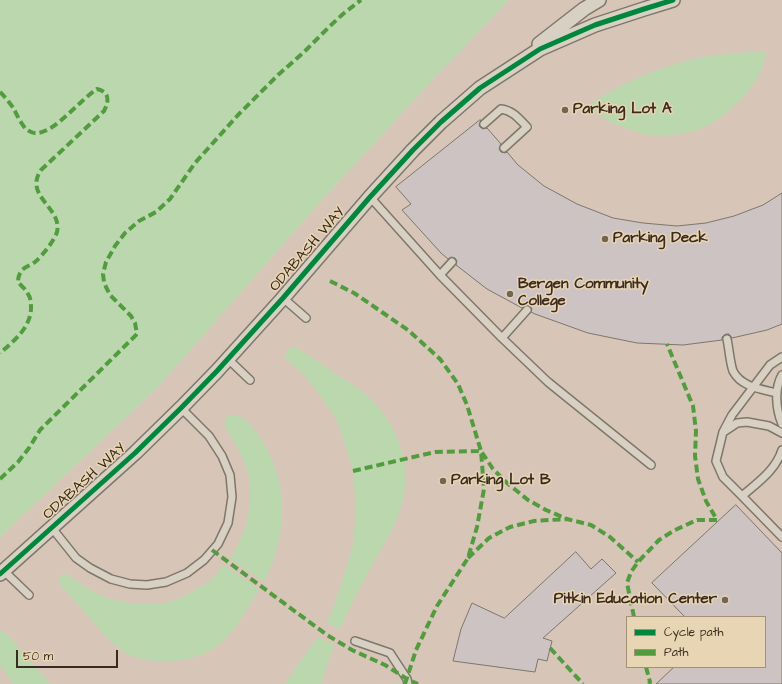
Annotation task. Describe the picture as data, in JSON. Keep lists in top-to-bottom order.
{
  "streets": {
    "street": ["ODABASH WAY"]
  },
  "places": [
    "Parking Lot A",
    "Parking Deck",
    "Bergen Community College",
    "Parking Lot B",
    "Pitkin Education Center"
  ],
  "legend": ["Cycle path", "Path"],
  "scale_bar": "50 m"
}
